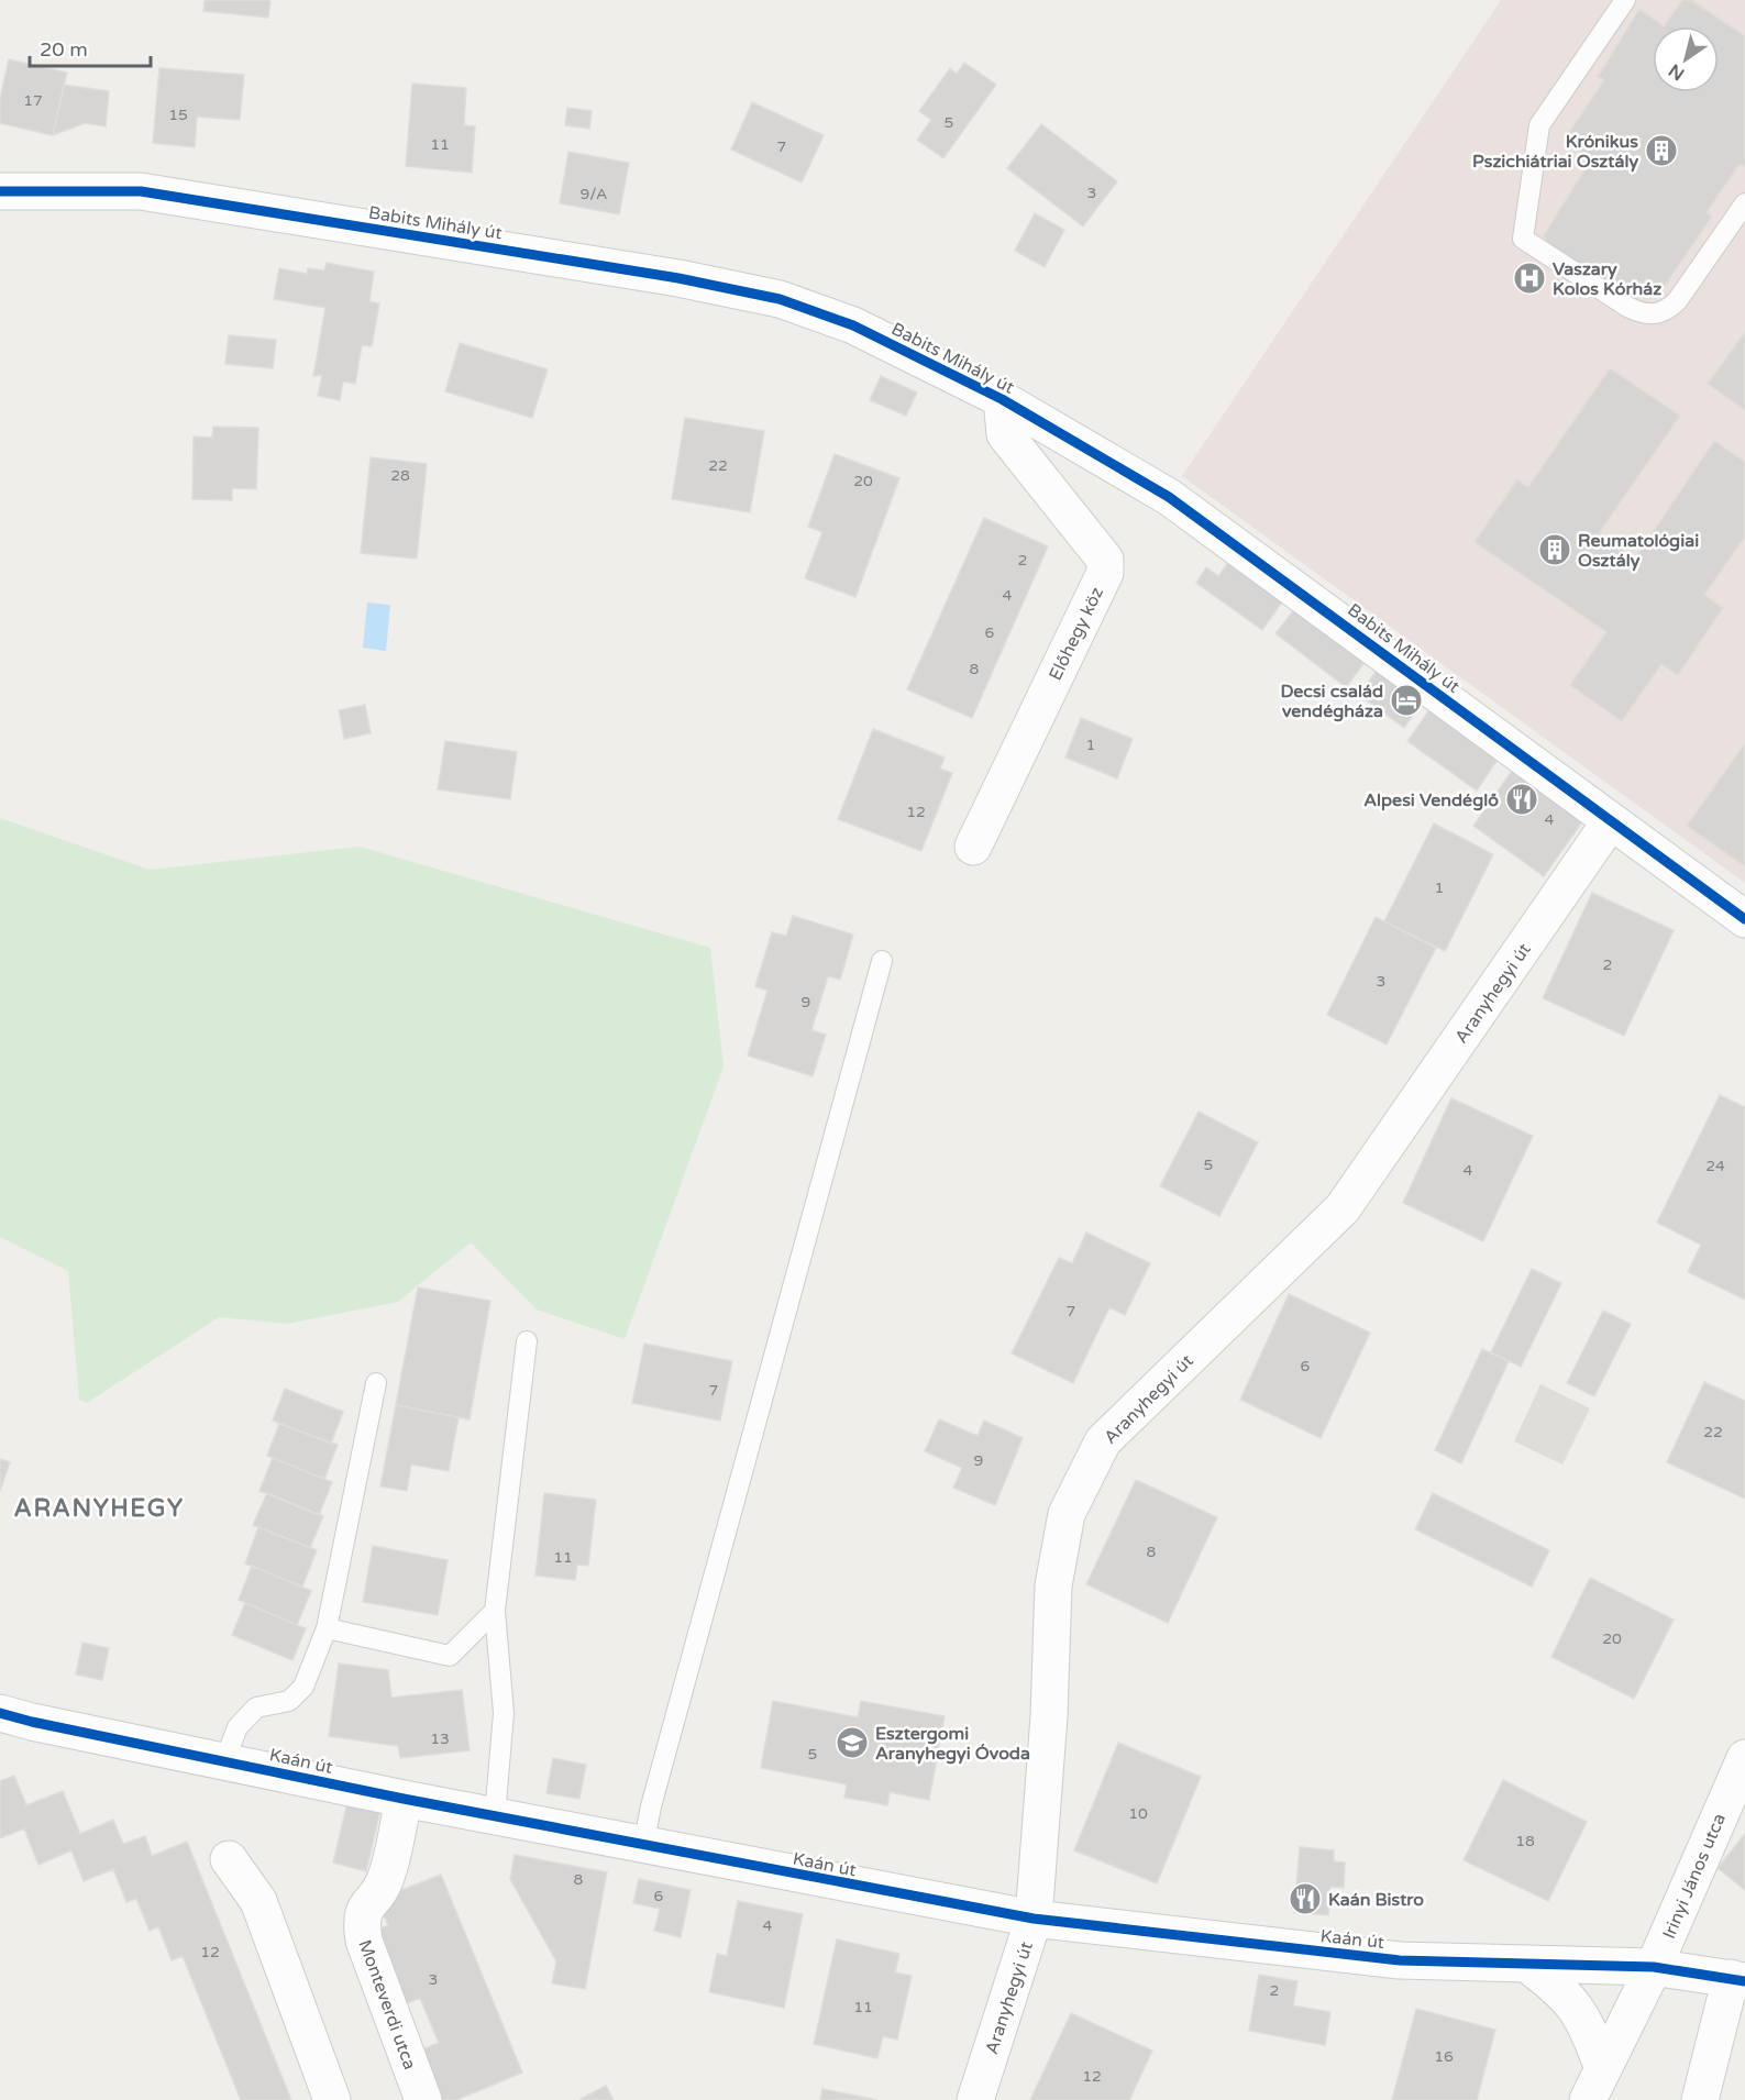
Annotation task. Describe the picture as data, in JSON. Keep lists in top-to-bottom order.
{
  "streets": {
    "street": [
      "Babits Mihály út",
      "Előhegy köz",
      "Aranyhegyi út",
      "Kaán út",
      "Irinyi János utca",
      "Monteverdi utca"
    ]
  },
  "crossings": [
    ["Babits Mihály út", "Előhegy köz"],
    ["Babits Mihály út", "Aranyhegyi út"],
    ["Aranyhegyi út", "Kaán út"],
    ["Kaán út", "Irinyi János utca"],
    ["Kaán út", "Monteverdi utca"]
  ],
  "districts": ["ARANYHEGY"],
  "places": {
    "building": ["Krónikus Pszichiátriai Osztály", "Reumatológiai Osztály"],
    "hospital": ["Vaszary Kolos Kórház"],
    "hotel": ["Decsi család vendégháza"],
    "restaurant": ["Alpesi Vendéglő", "Kaán Bistro"],
    "school or university": ["Esztergomi Aranyhegyi Óvoda"]
  },
  "house_numbers": [
    "17",
    "15",
    "5",
    "11",
    "7",
    "3",
    "9/A",
    "22",
    "28",
    "20",
    "2",
    "4",
    "6",
    "8",
    "1",
    "12",
    "4",
    "1",
    "2",
    "3",
    "9",
    "5",
    "24",
    "4",
    "7",
    "6",
    "7",
    "22",
    "9",
    "8",
    "11",
    "20",
    "13",
    "5",
    "10",
    "18",
    "8",
    "6",
    "4",
    "12",
    "3",
    "2",
    "11",
    "16",
    "12"
  ],
  "scale_bar": "20 m",
  "north": "bottom left"
}
